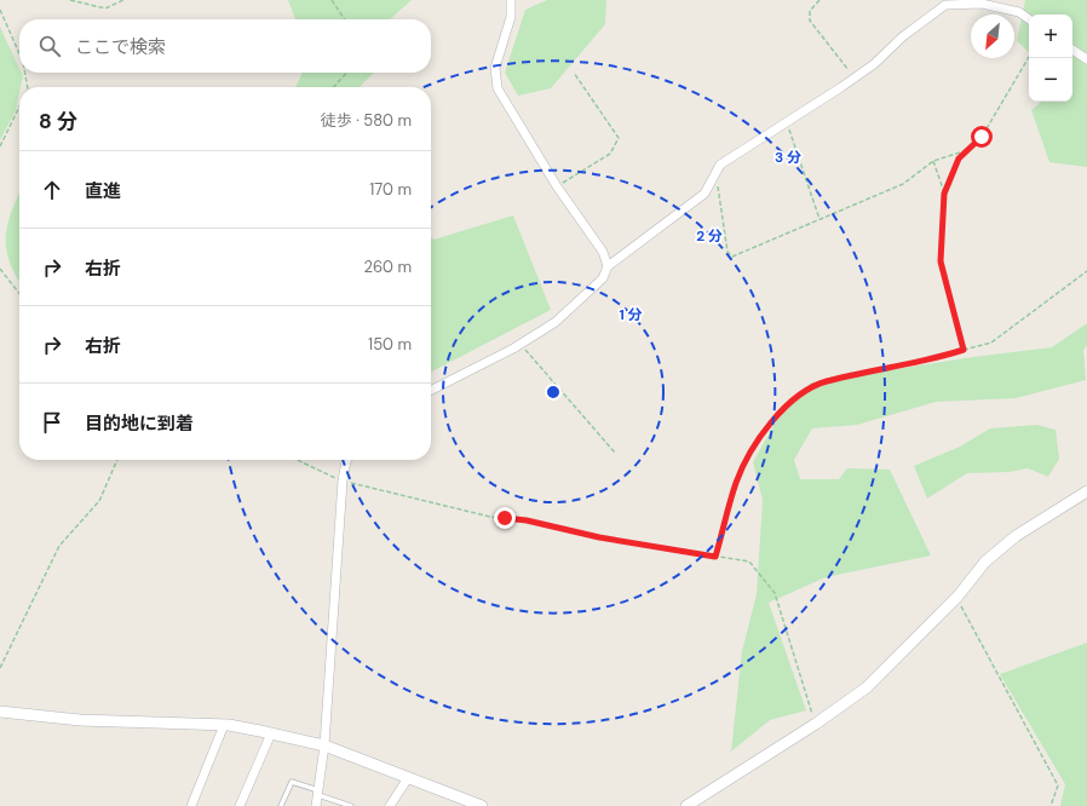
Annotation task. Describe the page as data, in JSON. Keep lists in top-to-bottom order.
{
  "north": "bottom left",
  "page": {
    "map_buttons": ["+", "−"],
    "search": "ここで検索",
    "heading": ["8 分", "徒歩 · 580 m"],
    "list": [
      ["直進", "170 m"],
      ["右折", "260 m"],
      ["右折", "150 m"],
      "目的地に到着"
    ]
  },
  "rings": ["3 分", "2 分", "1 分"]
}
